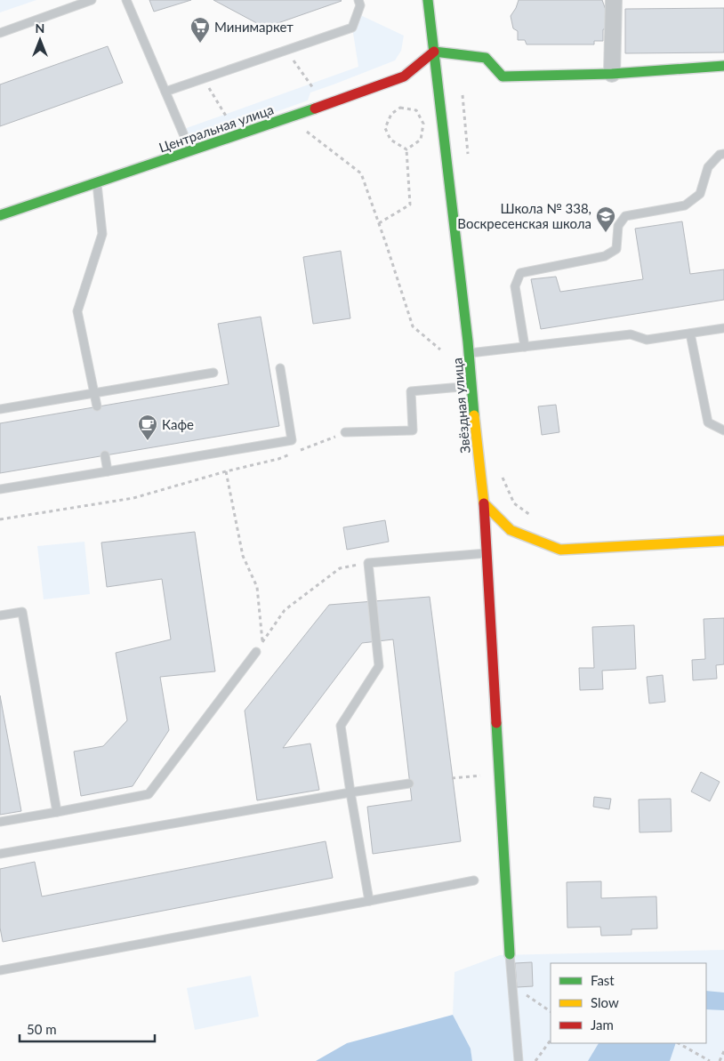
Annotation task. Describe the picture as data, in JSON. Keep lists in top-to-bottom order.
{
  "streets": {
    "street": ["Центральная улица", "Звёздная улица"]
  },
  "crossings": [
    ["Центральная улица", "Звёздная улица"]
  ],
  "places": {
    "supermarket": ["Минимаркет"],
    "school or university": ["Школа № 338, Воскресенская школа"],
    "cafe": ["Кафе"]
  },
  "legend": ["Fast", "Slow", "Jam"],
  "scale_bar": "50 m",
  "north": "top"
}
